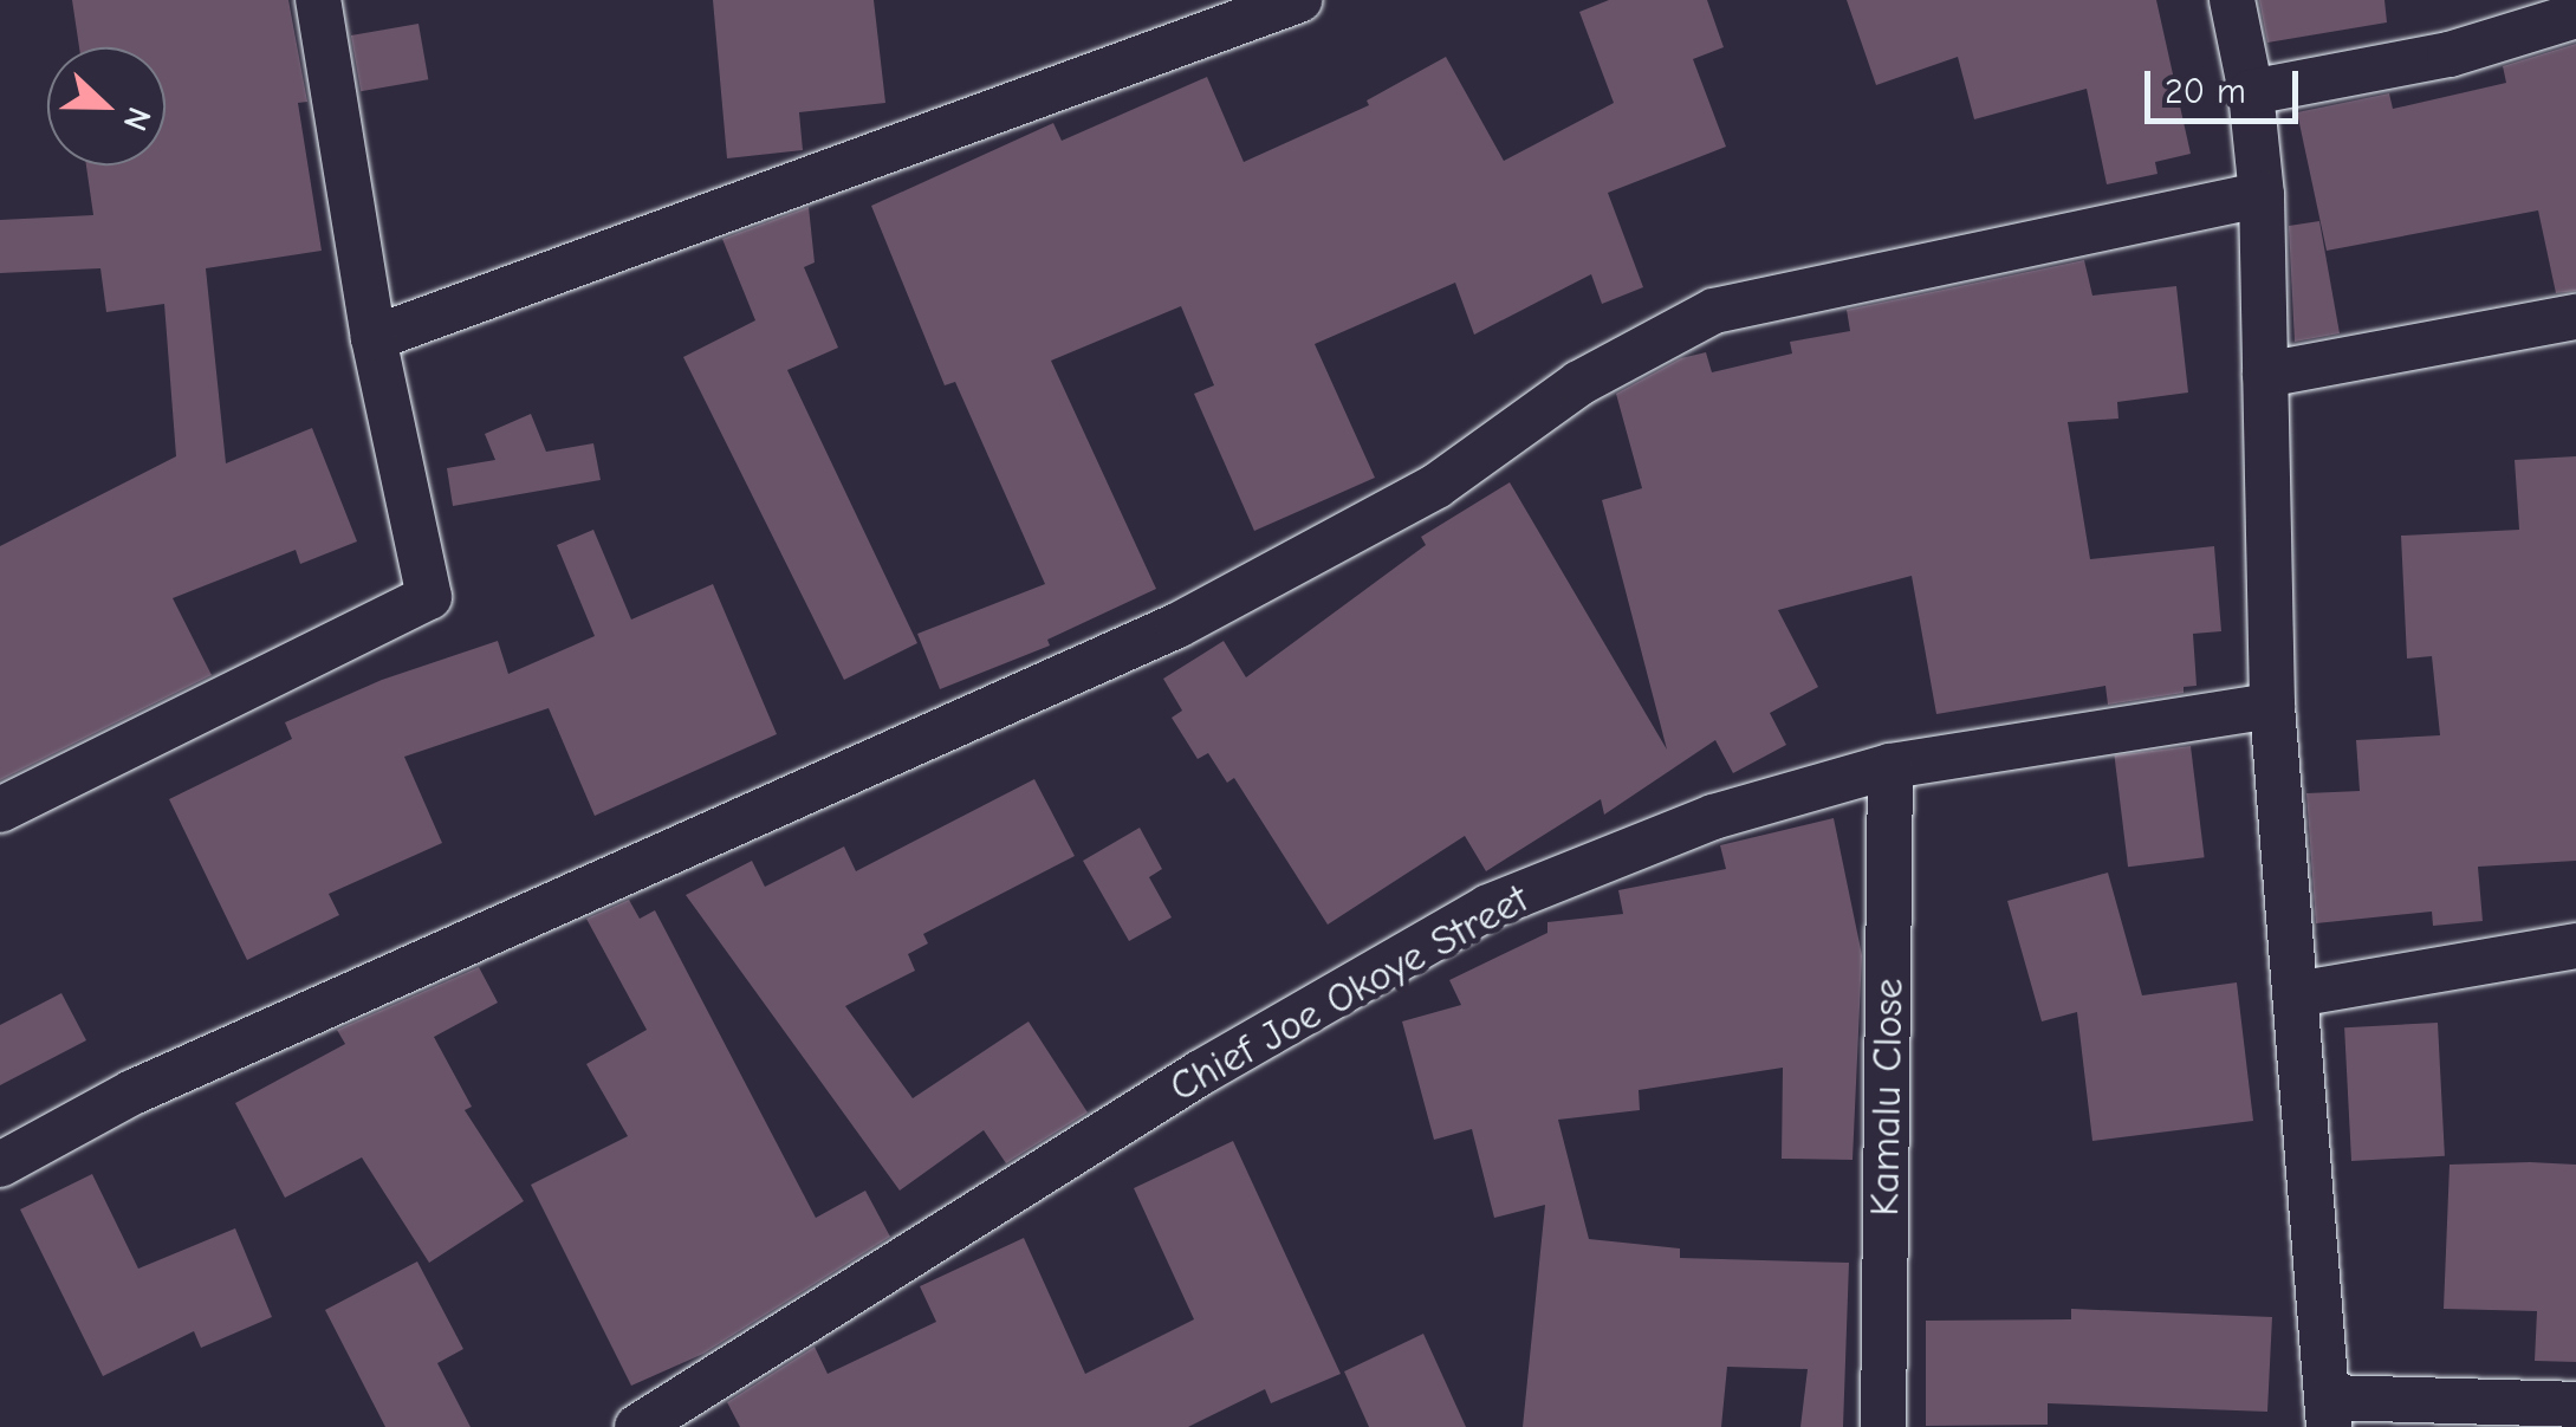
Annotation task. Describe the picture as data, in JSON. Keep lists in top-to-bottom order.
{
  "streets": {
    "street": ["Chief Joe Okoye Street", "Kamalu Close"]
  },
  "crossings": [
    ["Chief Joe Okoye Street", "Kamalu Close"]
  ],
  "scale_bar": "20 m",
  "north": "right"
}
